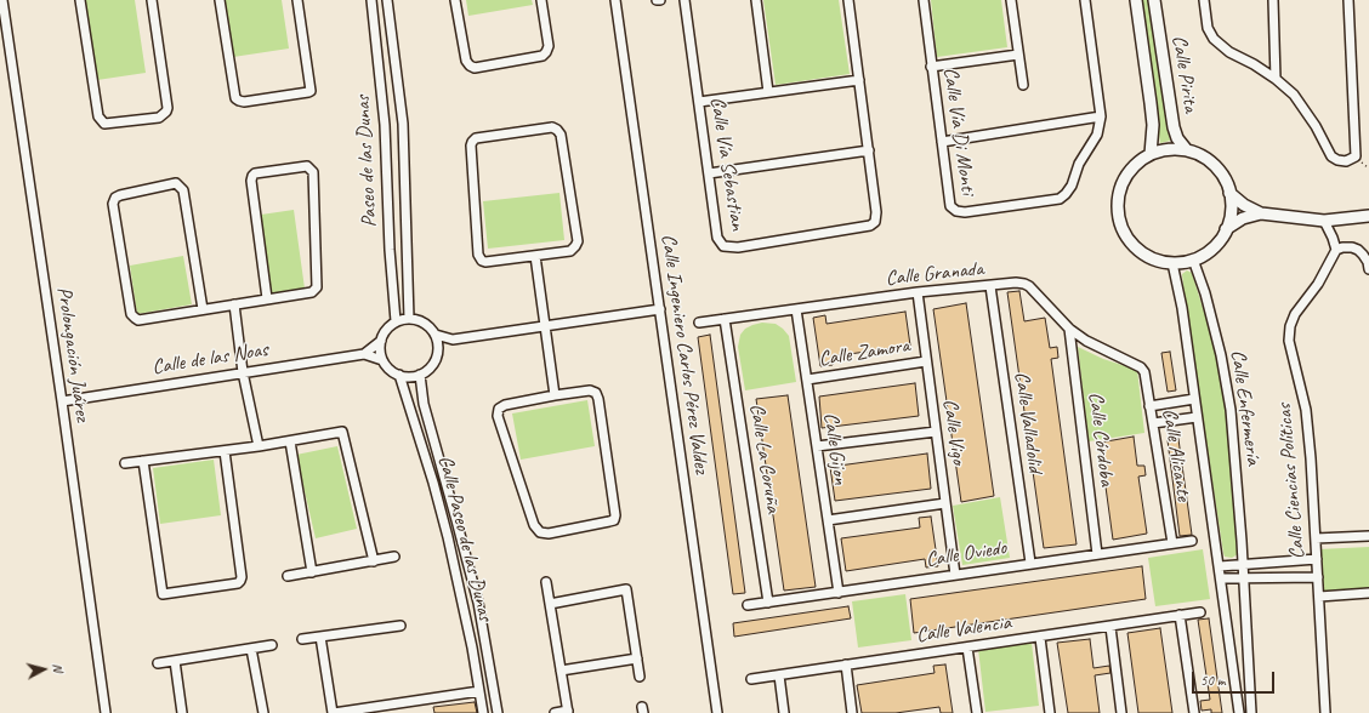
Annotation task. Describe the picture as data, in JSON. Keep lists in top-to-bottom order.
{
  "streets": {
    "street": [
      "Calle Pirita",
      "Calle Vía Di Monti",
      "Paseo de las Dunas",
      "Calle Vía Sebastian",
      "Calle Granada",
      "Calle Zamora",
      "Prolongación Juárez",
      "Calle Ingeniero Carlos Pérez Valdez",
      "Calle de las Noas",
      "Calle Enfermería",
      "Calle Valladolid",
      "Calle Vigo",
      "Calle Córdoba",
      "Calle Gijon",
      "Calle Alicante",
      "Calle La Coruña",
      "Calle Ciencias Políticas",
      "Calle Paseo de las Dunas",
      "Calle Oviedo",
      "Calle Valencia"
    ]
  },
  "crossings": [
    ["Calle Pirita", "Calle Enfermería"],
    ["Paseo de las Dunas", "Calle de las Noas"],
    ["Paseo de las Dunas", "Calle Paseo de las Dunas"],
    ["Calle Granada", "Calle Valladolid"],
    ["Calle Granada", "Calle Vigo"],
    ["Calle Granada", "Calle Córdoba"],
    ["Calle Granada", "Calle Gijon"],
    ["Calle Granada", "Calle Alicante"],
    ["Calle Granada", "Calle La Coruña"],
    ["Calle Zamora", "Calle Vigo"],
    ["Calle Zamora", "Calle Gijon"],
    ["Prolongación Juárez", "Calle de las Noas"],
    ["Calle de las Noas", "Calle Paseo de las Dunas"],
    ["Calle Valladolid", "Calle Oviedo"],
    ["Calle Vigo", "Calle Oviedo"],
    ["Calle Córdoba", "Calle Oviedo"],
    ["Calle Gijon", "Calle Oviedo"],
    ["Calle Alicante", "Calle Oviedo"],
    ["Calle La Coruña", "Calle Oviedo"]
  ],
  "scale_bar": "50 m",
  "north": "right"
}
